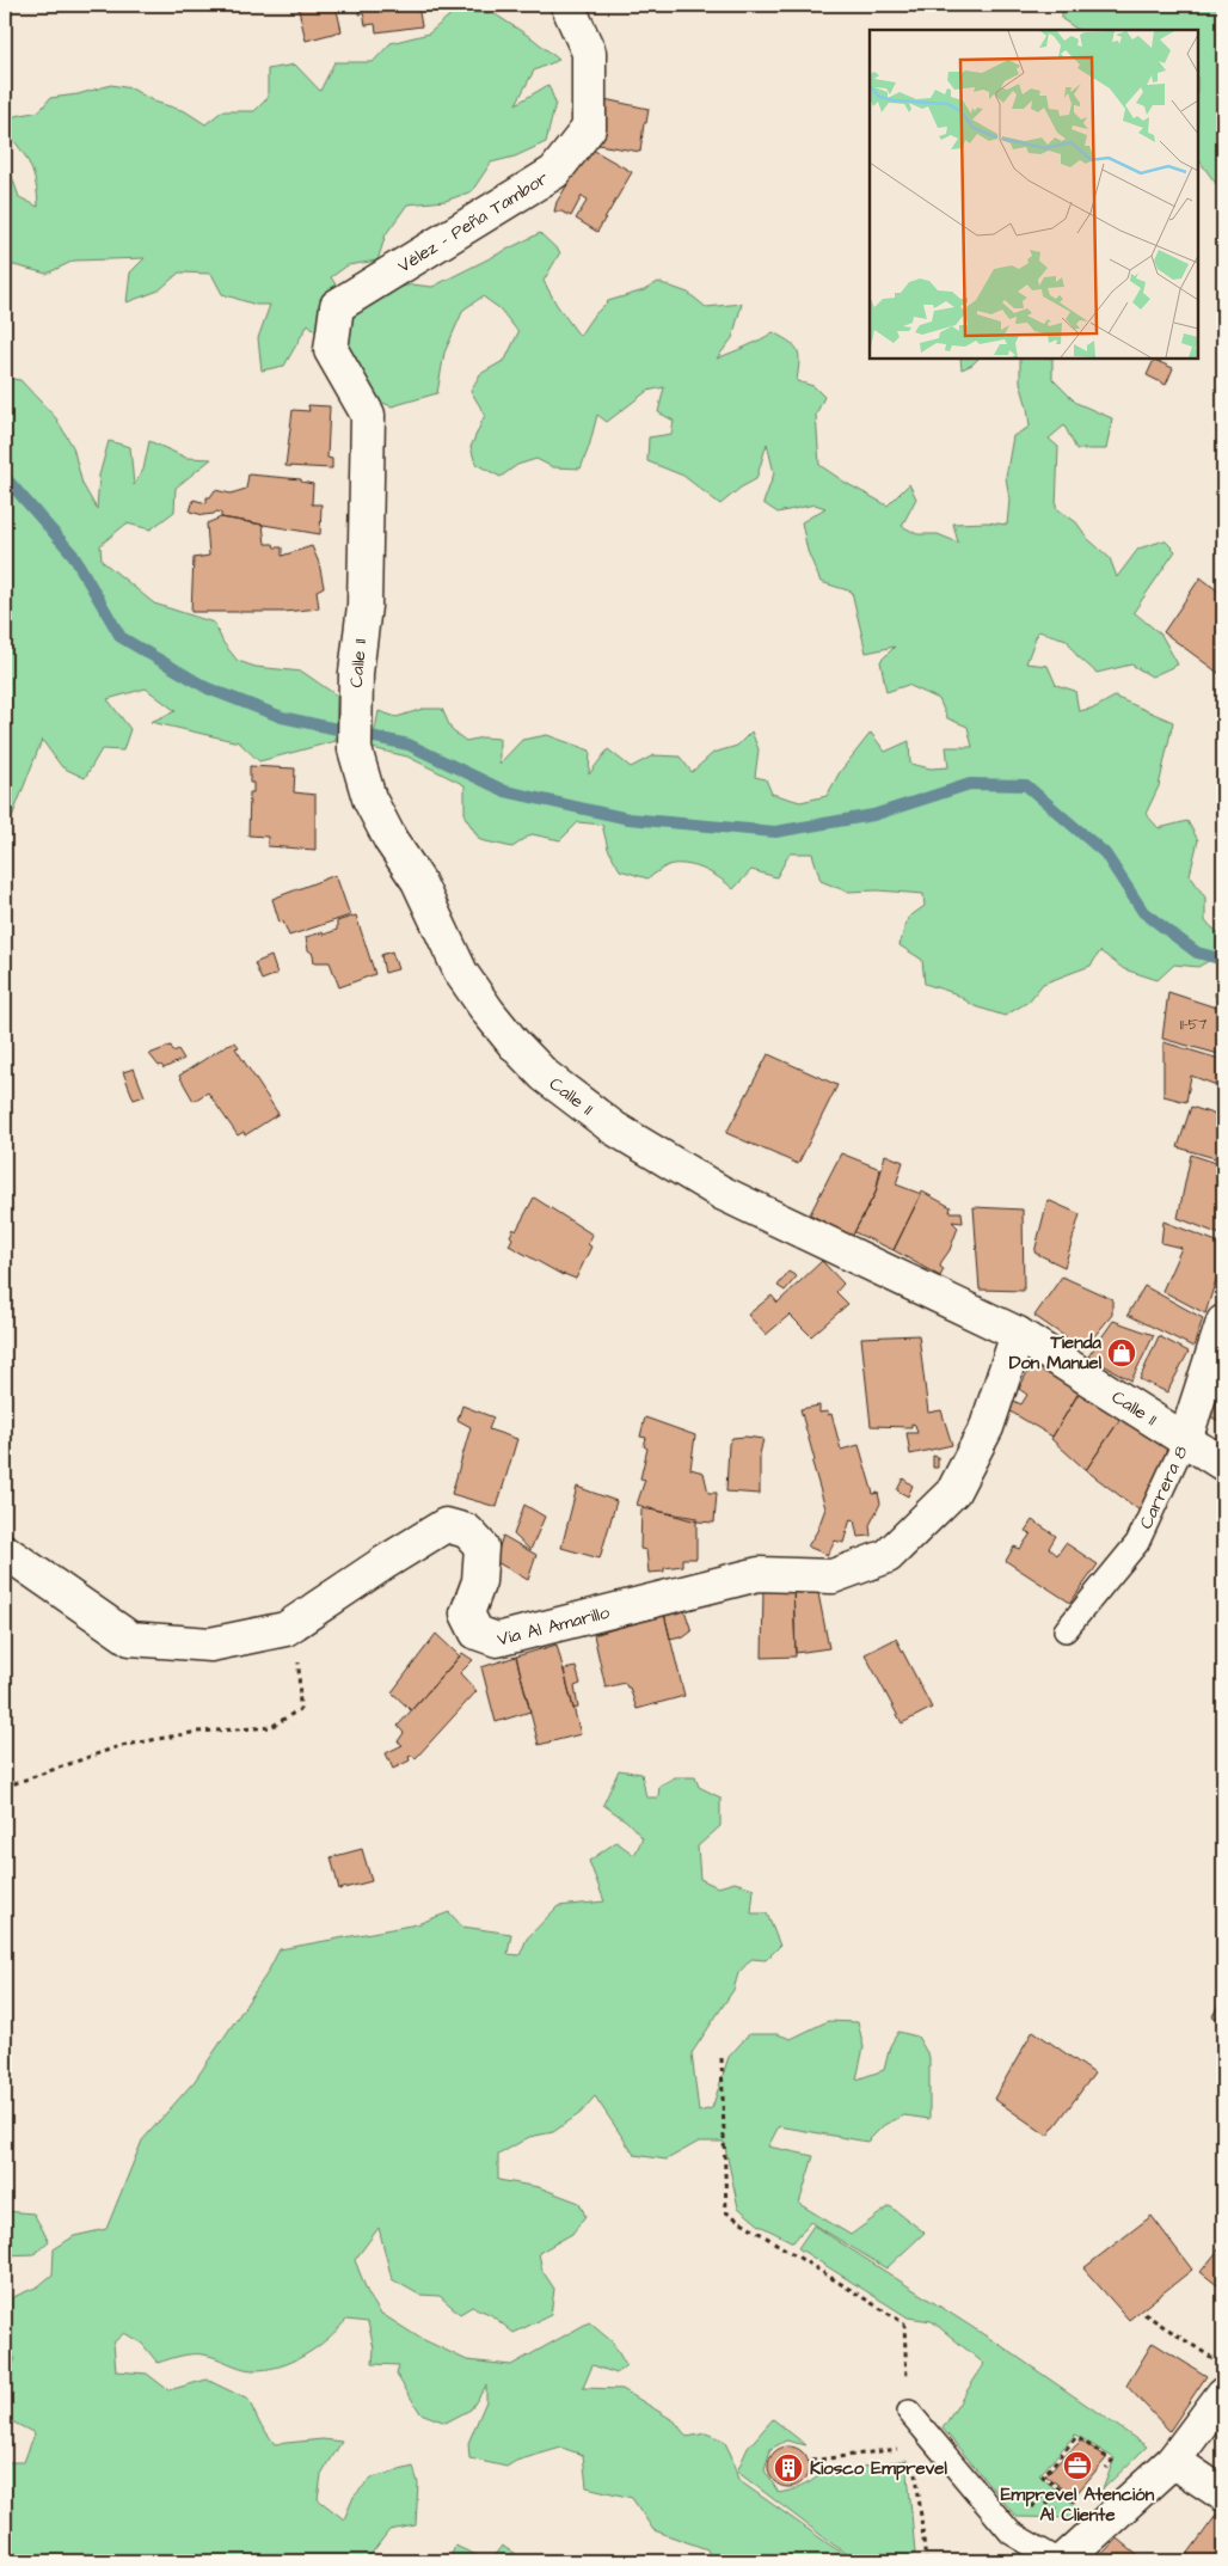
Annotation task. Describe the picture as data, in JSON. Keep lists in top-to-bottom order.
{
  "streets": {
    "street": [
      "Vélez - Peña Tambor",
      "Calle 11",
      "Carrera 8",
      "Vía Al Amarillo"
    ]
  },
  "crossings": [
    ["Vélez - Peña Tambor", "Calle 11"],
    ["Calle 11", "Carrera 8"],
    ["Calle 11", "Vía Al Amarillo"]
  ],
  "places": {
    "shop": ["Tienda Don Manuel"],
    "office": ["Emprevel Atención Al Cliente"],
    "building": ["Kiosco Emprevel"]
  },
  "house_numbers": ["11-57"]
}
